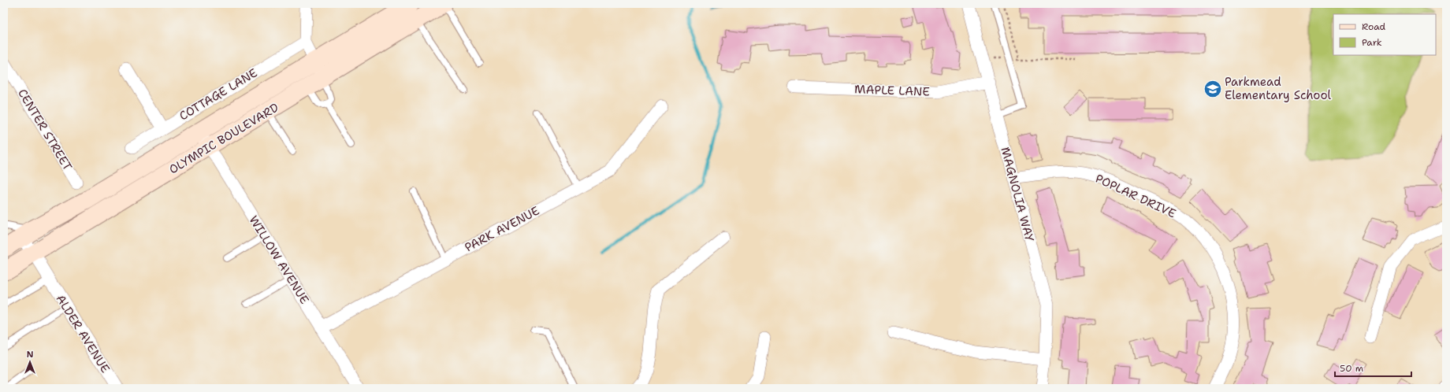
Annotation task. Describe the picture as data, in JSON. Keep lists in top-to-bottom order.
{
  "streets": {
    "main road": ["OLYMPIC BOULEVARD"],
    "street": [
      "MAPLE LANE",
      "COTTAGE LANE",
      "CENTER STREET",
      "MAGNOLIA WAY",
      "POPLAR DRIVE",
      "PARK AVENUE",
      "WILLOW AVENUE",
      "ALDER AVENUE"
    ]
  },
  "crossings": [
    ["MAPLE LANE", "MAGNOLIA WAY"],
    ["OLYMPIC BOULEVARD", "WILLOW AVENUE"],
    ["OLYMPIC BOULEVARD", "ALDER AVENUE"],
    ["MAGNOLIA WAY", "POPLAR DRIVE"],
    ["PARK AVENUE", "WILLOW AVENUE"]
  ],
  "places": {
    "school or university": ["Parkmead Elementary School"]
  },
  "legend": ["Road", "Park"],
  "scale_bar": "50 m",
  "north": "top"
}
